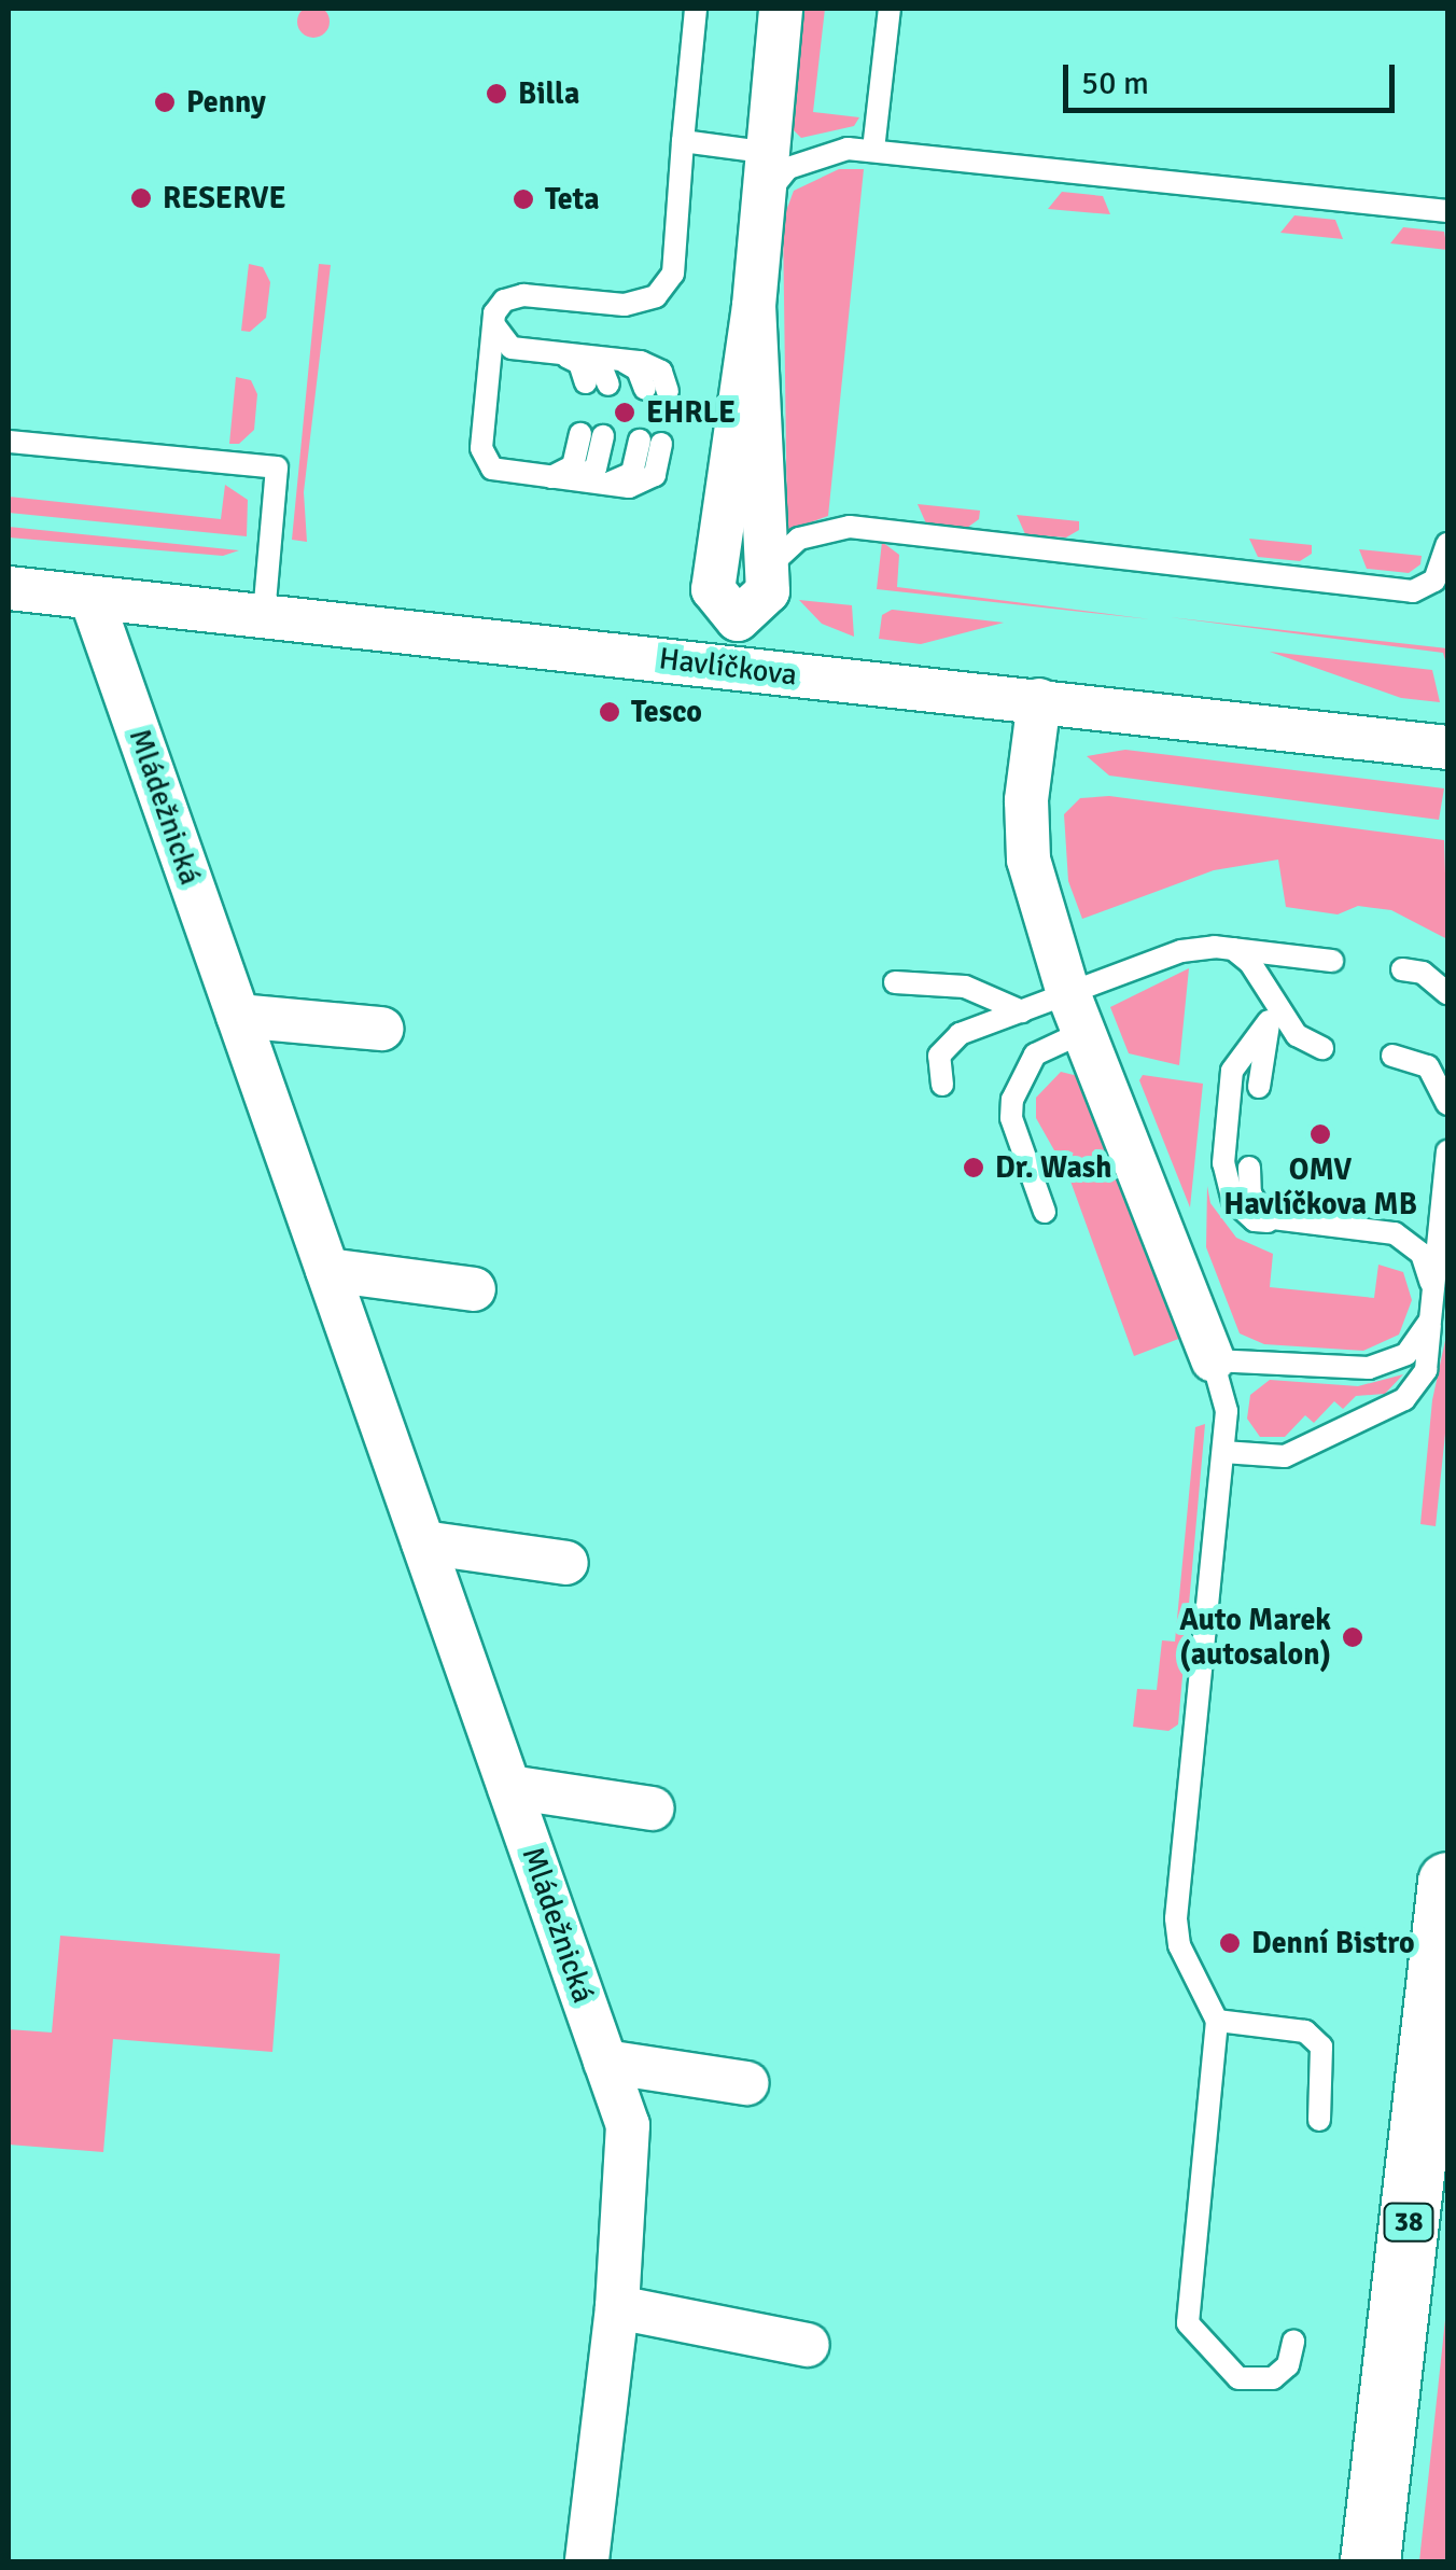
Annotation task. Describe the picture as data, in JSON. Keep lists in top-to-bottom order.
{
  "streets": {
    "main road": ["38"],
    "street": ["Havlíčkova", "Mládežnická"]
  },
  "crossings": [
    ["Havlíčkova", "Mládežnická"]
  ],
  "places": [
    "Billa",
    "Penny",
    "RESERVE",
    "Teta",
    "EHRLE",
    "Tesco",
    "OMV Havlíčkova MB",
    "Dr. Wash",
    "Auto Marek (autosalon)",
    "Denní Bistro"
  ],
  "scale_bar": "50 m"
}
